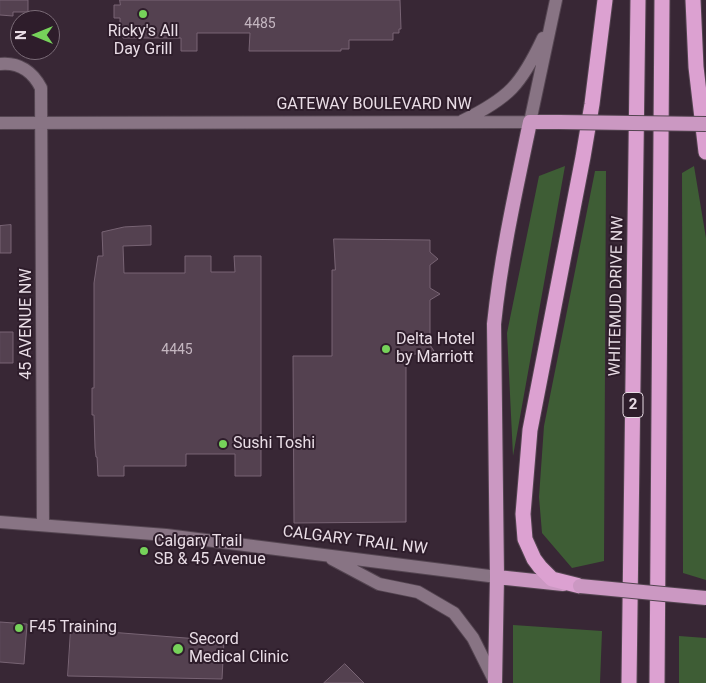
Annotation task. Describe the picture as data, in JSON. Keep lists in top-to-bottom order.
{
  "streets": {
    "highway": [
      "GATEWAY BOULEVARD NW",
      "WHITEMUD DRIVE NW",
      "2",
      "CALGARY TRAIL NW"
    ],
    "main road": ["45 AVENUE NW"]
  },
  "crossings": [
    ["GATEWAY BOULEVARD NW", "45 AVENUE NW"],
    ["45 AVENUE NW", "CALGARY TRAIL NW"]
  ],
  "places": [
    "Ricky's All Day Grill",
    "Delta Hotel by Marriott",
    "Sushi Toshi",
    "Calgary Trail SB & 45 Avenue",
    "F45 Training",
    "Secord Medical Clinic"
  ],
  "house_numbers": ["4485", "4445"],
  "north": "left"
}
